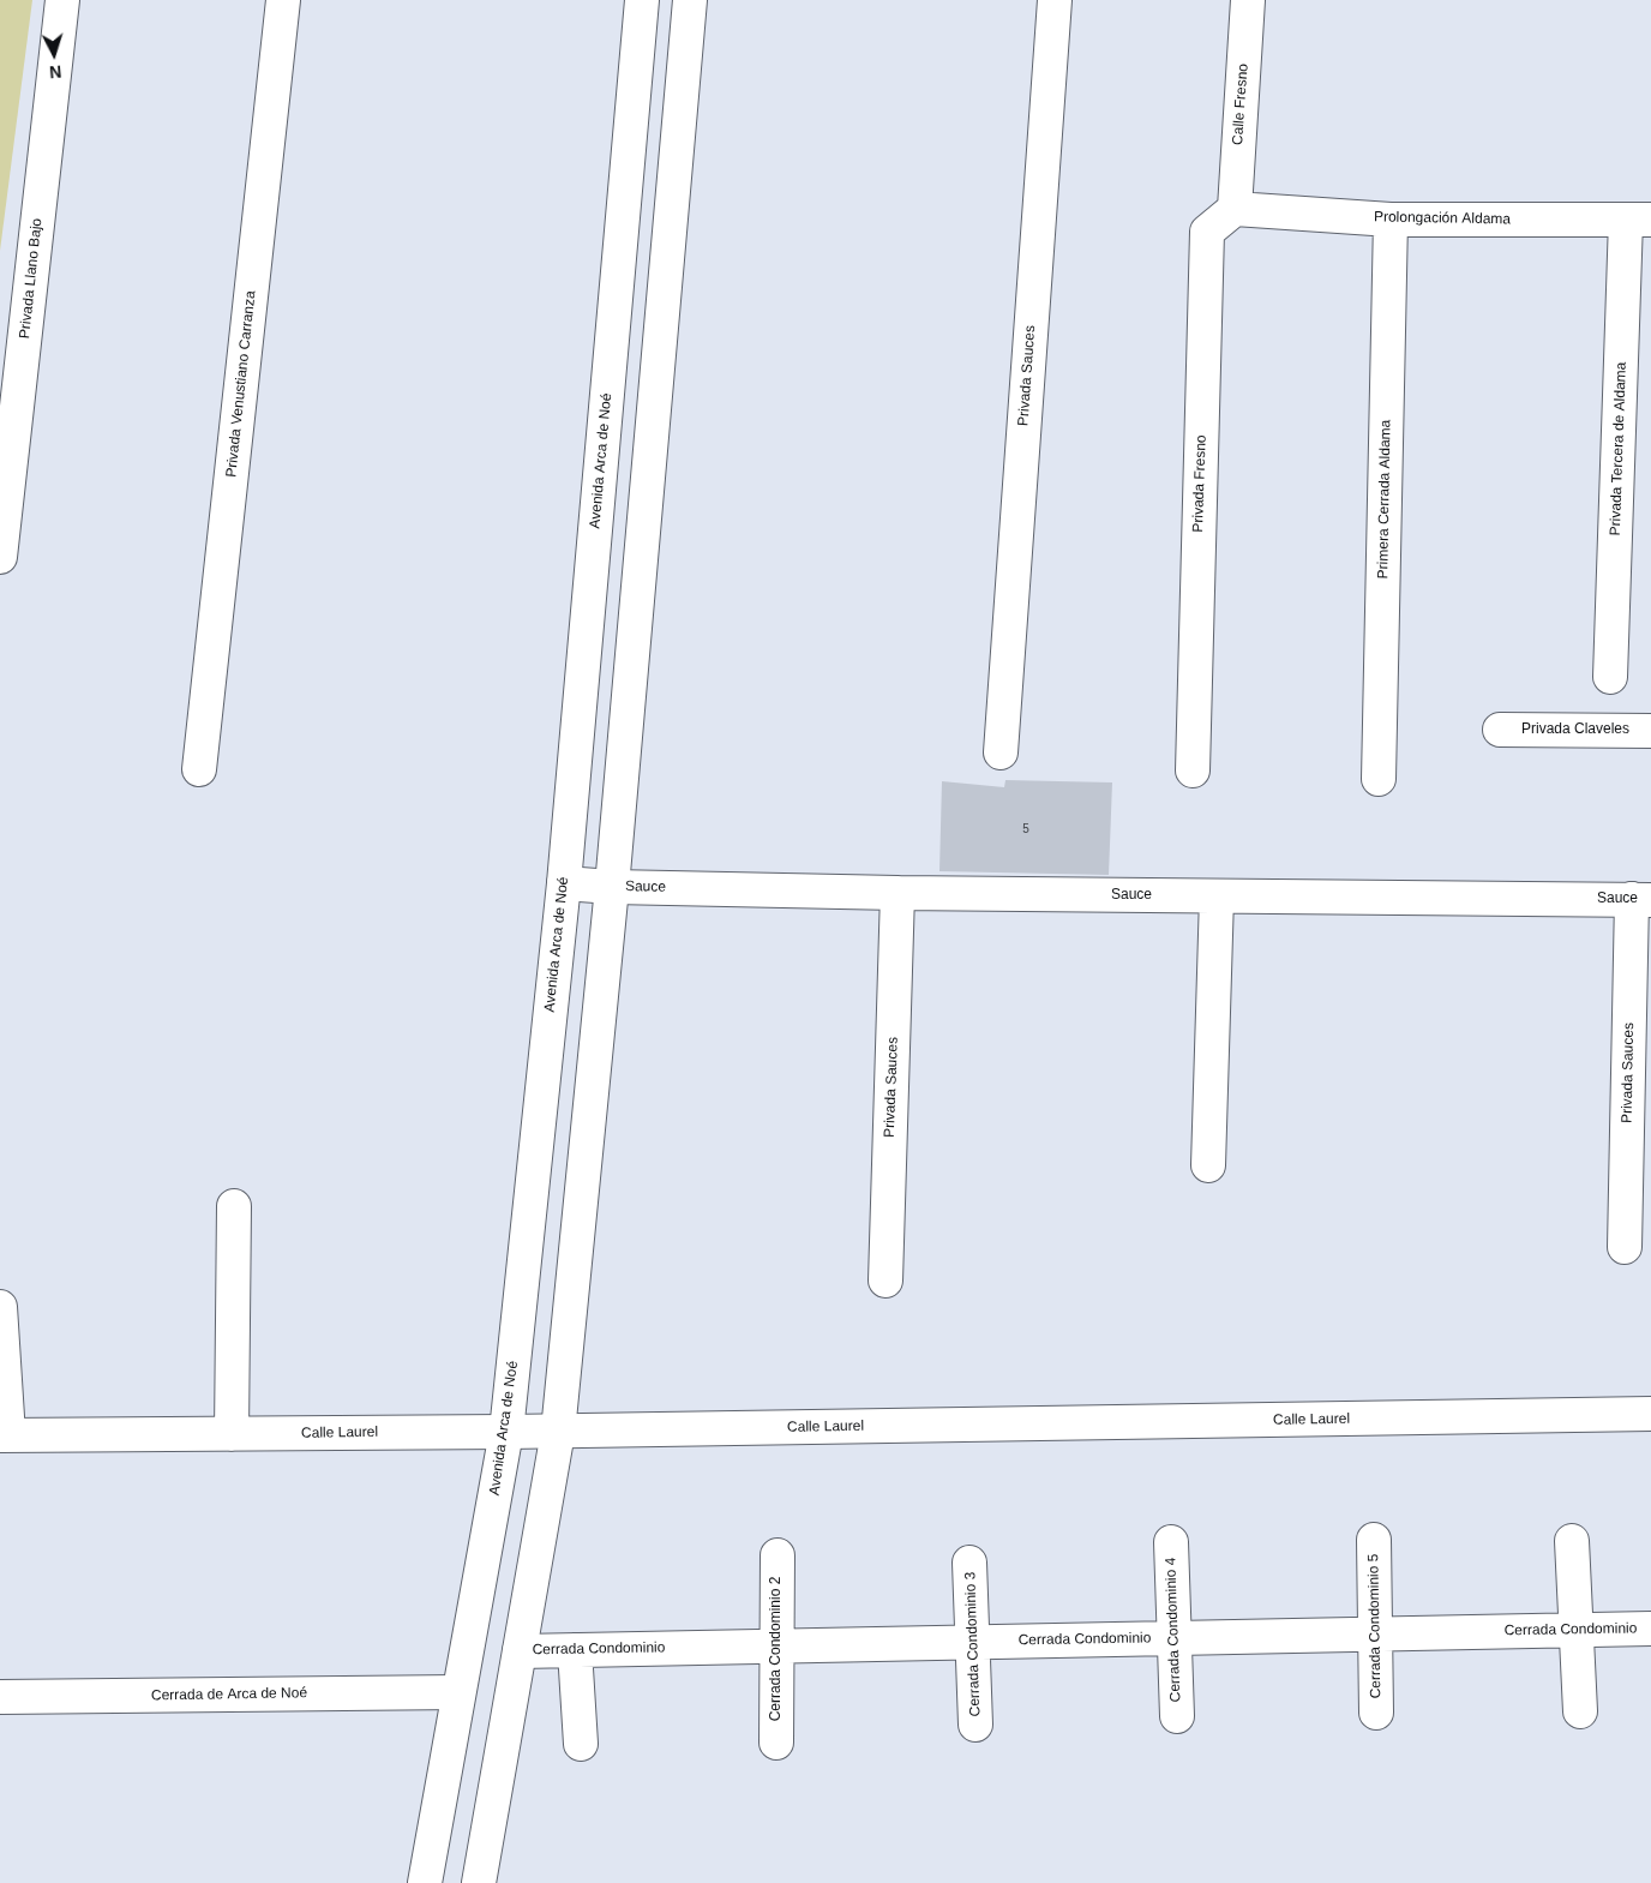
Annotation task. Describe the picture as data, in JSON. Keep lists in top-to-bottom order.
{
  "streets": {
    "street": [
      "Calle Fresno",
      "Prolongación Aldama",
      "Privada Llano Bajo",
      "Privada Sauces",
      "Privada Venustiano Carranza",
      "Privada Tercera de Aldama",
      "Avenida Arca de Noé",
      "Privada Fresno",
      "Primera Cerrada Aldama",
      "Privada Claveles",
      "Sauce",
      "Calle Laurel",
      "Cerrada Condominio 5",
      "Cerrada Condominio 4",
      "Cerrada Condominio",
      "Cerrada Condominio 3",
      "Cerrada Condominio 2",
      "Cerrada de Arca de Noé"
    ]
  },
  "crossings": [
    ["Calle Fresno", "Prolongación Aldama"],
    ["Calle Fresno", "Privada Fresno"],
    ["Prolongación Aldama", "Privada Tercera de Aldama"],
    ["Prolongación Aldama", "Privada Fresno"],
    ["Prolongación Aldama", "Primera Cerrada Aldama"],
    ["Privada Sauces", "Sauce"],
    ["Avenida Arca de Noé", "Sauce"],
    ["Avenida Arca de Noé", "Calle Laurel"],
    ["Avenida Arca de Noé", "Cerrada de Arca de Noé"],
    ["Cerrada Condominio 5", "Cerrada Condominio"],
    ["Cerrada Condominio 4", "Cerrada Condominio"],
    ["Cerrada Condominio", "Cerrada Condominio 3"],
    ["Cerrada Condominio", "Cerrada Condominio 2"]
  ],
  "house_numbers": ["5"],
  "north": "bottom"
}
